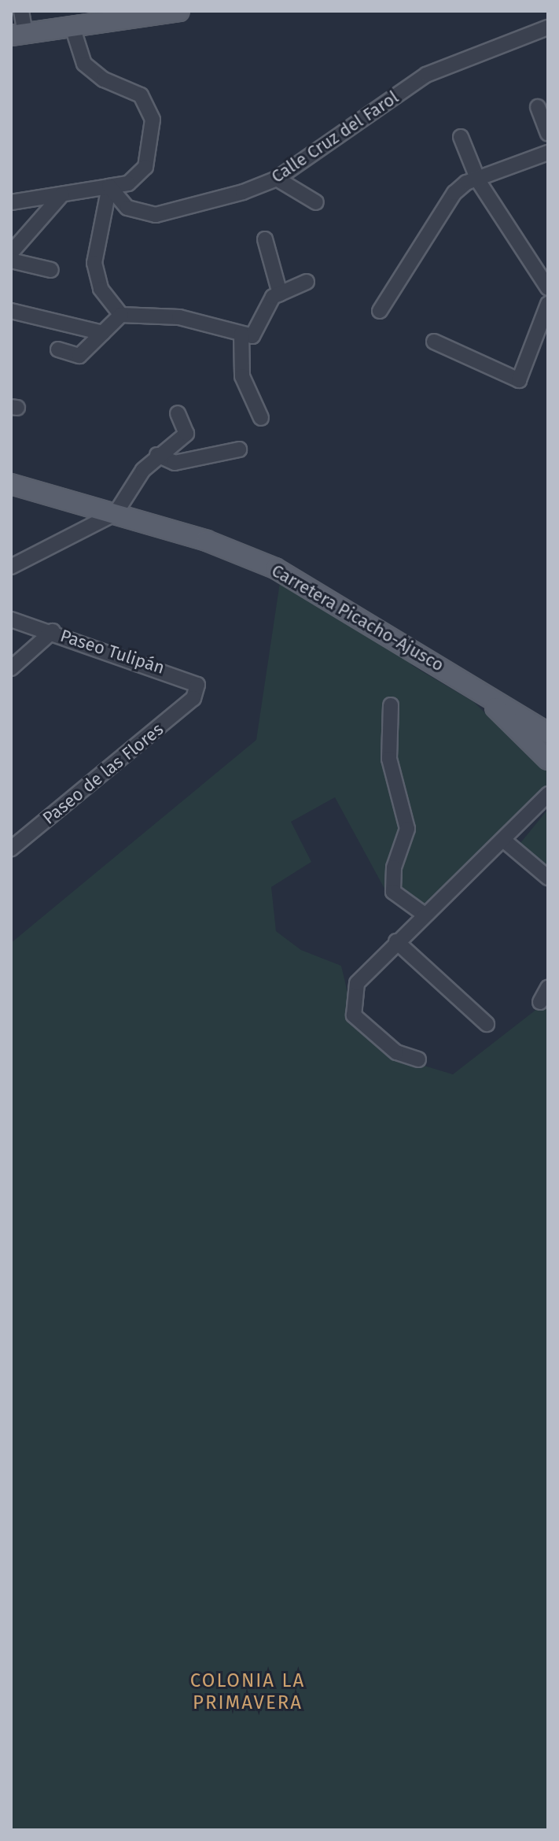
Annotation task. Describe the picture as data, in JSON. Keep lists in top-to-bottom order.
{
  "streets": {
    "main road": ["Carretera Picacho-Ajusco"],
    "street": ["Calle Cruz del Farol", "Paseo Tulipán", "Paseo de las Flores"]
  },
  "crossings": [
    ["Paseo Tulipán", "Paseo de las Flores"]
  ],
  "districts": ["COLONIA LA PRIMAVERA"]
}
